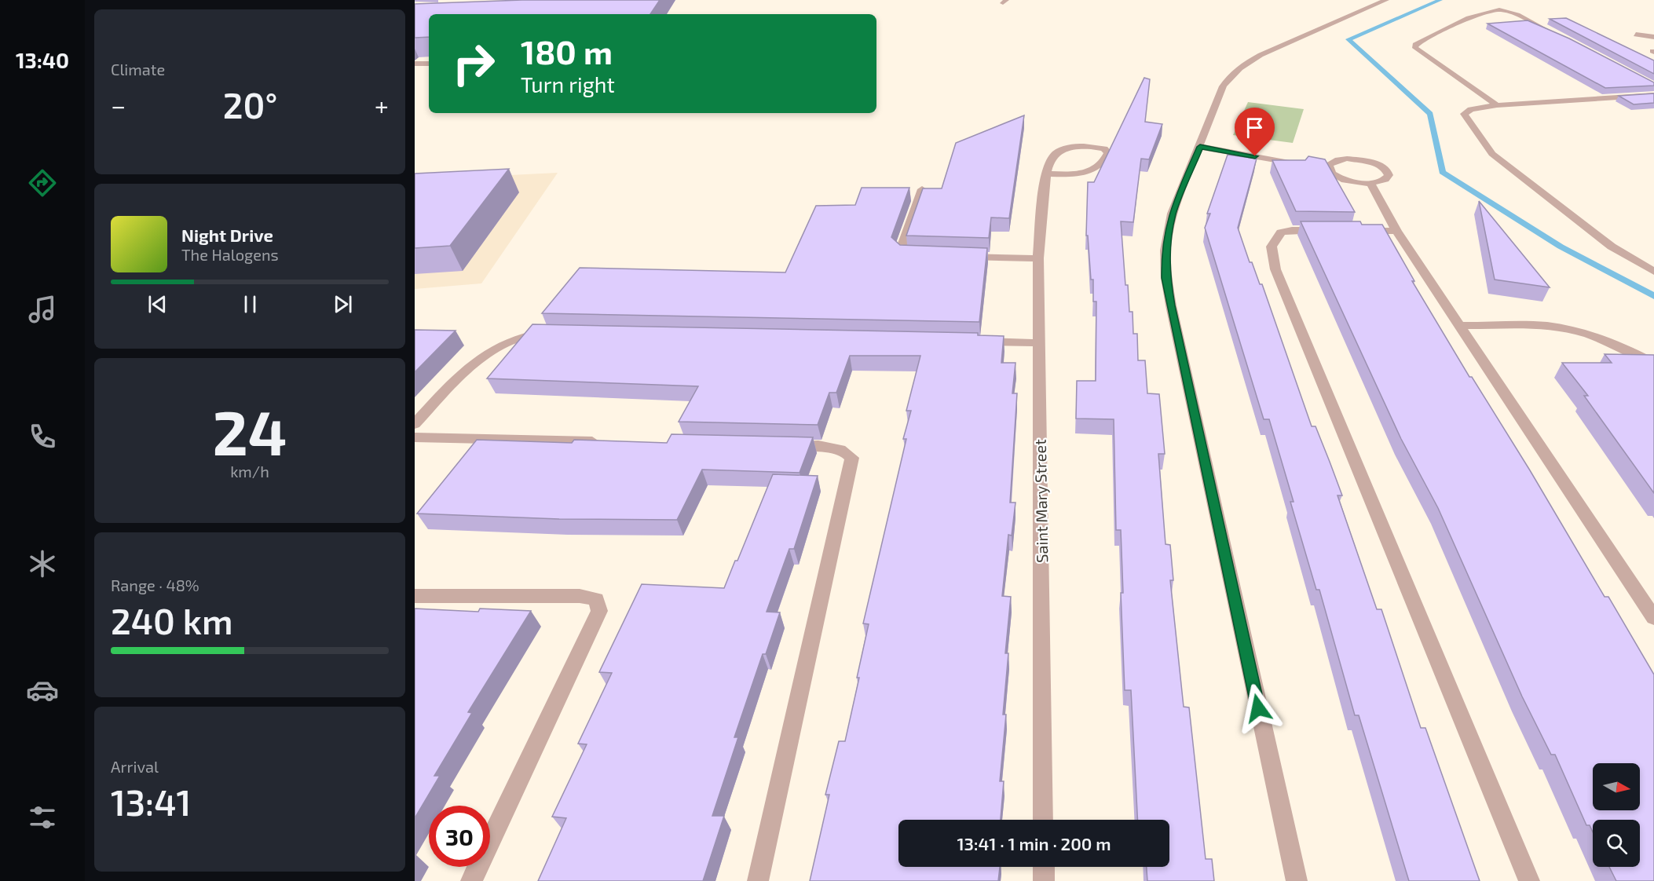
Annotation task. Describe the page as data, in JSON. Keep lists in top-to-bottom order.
{
  "streets": {
    "street": ["Saint Mary Street"]
  },
  "north": "right",
  "page": {
    "tabs": "13:40",
    "tile": [
      "Climate",
      ["24", "km/h"],
      ["Range · 48%", "240 km"],
      ["Arrival", "13:41"]
    ],
    "turn": ["180 m", "Turn right"],
    "heat": ["−", "20°", "+"],
    "song": ["Night Drive", "The Halogens"],
    "limit": "30",
    "trip": "13:41 · 1 min · 200 m"
  }
}
